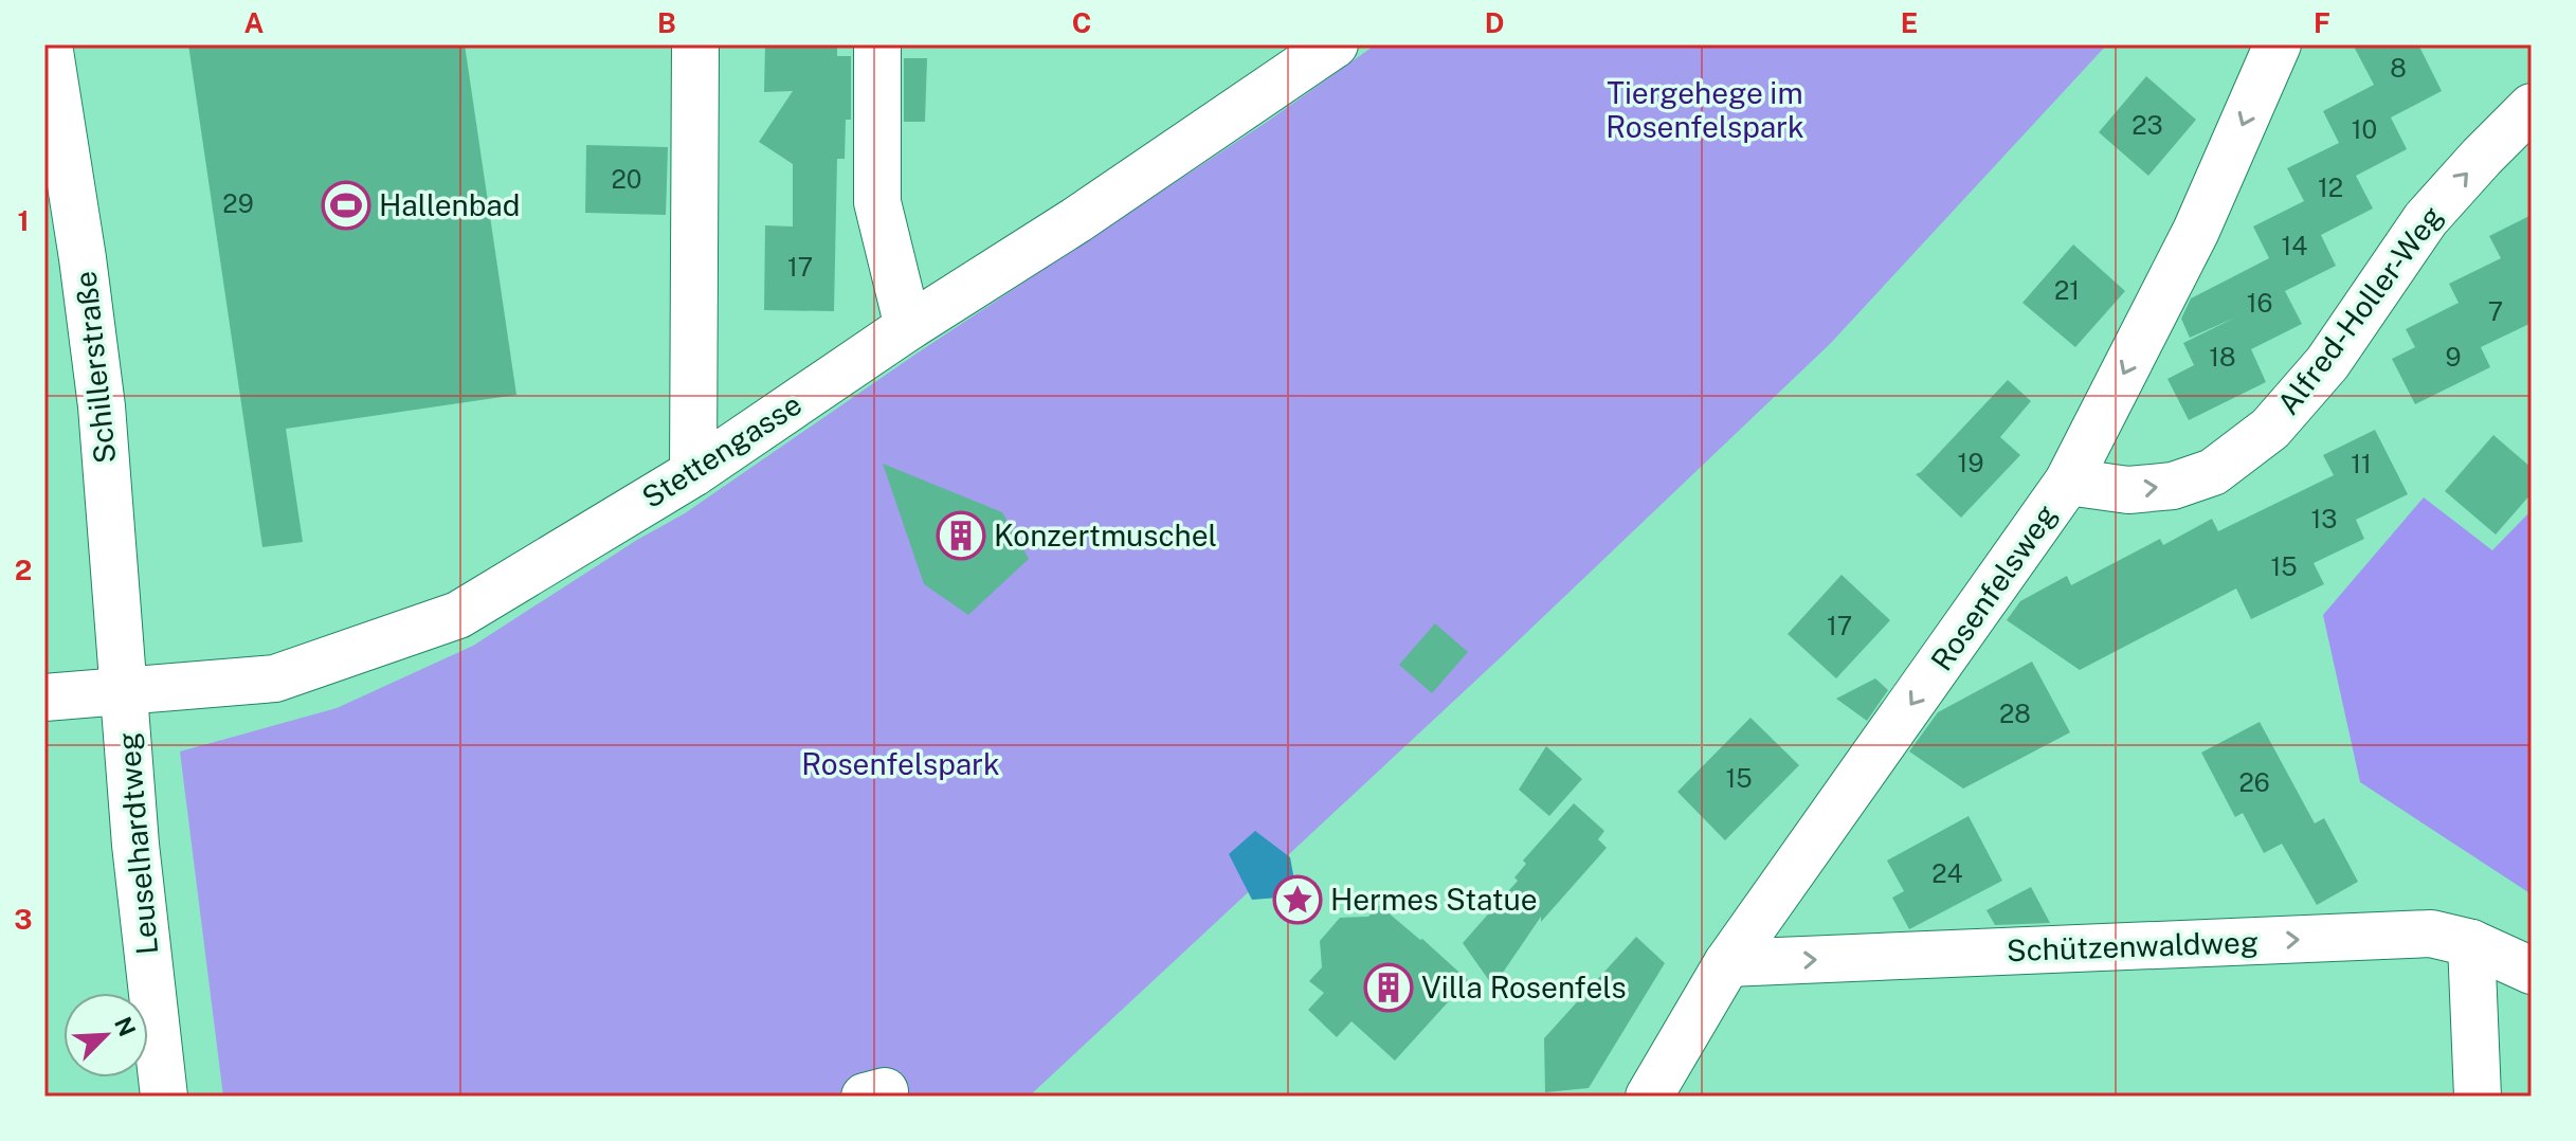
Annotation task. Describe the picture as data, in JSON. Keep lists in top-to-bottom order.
{
  "streets": {
    "street": [
      "Alfred-Holler-Weg",
      "Schillerstraße",
      "Stettengasse",
      "Rosenfelsweg",
      "Leuselhardtweg",
      "Schützenwaldweg"
    ]
  },
  "crossings": [
    ["Alfred-Holler-Weg", "Rosenfelsweg"],
    ["Schillerstraße", "Stettengasse"],
    ["Schillerstraße", "Leuselhardtweg"],
    ["Stettengasse", "Leuselhardtweg"],
    ["Rosenfelsweg", "Schützenwaldweg"]
  ],
  "one_way": ["Alfred-Holler-Weg", "Rosenfelsweg", "Schützenwaldweg"],
  "parks": ["Tiergehege im Rosenfelspark", "Rosenfelspark"],
  "places": {
    "sports": ["Hallenbad"],
    "building": ["Konzertmuschel", "Villa Rosenfels"],
    "place": ["Hermes Statue"]
  },
  "house_numbers": [
    "8",
    "23",
    "10",
    "20",
    "12",
    "29",
    "14",
    "17",
    "21",
    "16",
    "7",
    "18",
    "9",
    "19",
    "11",
    "13",
    "15",
    "17",
    "28",
    "15",
    "26",
    "24"
  ],
  "north": "top right",
  "grid": {
    "columns": [
      "A",
      "B",
      "C",
      "D",
      "E",
      "F"
    ],
    "rows": ["1", "2", "3"]
  }
}
